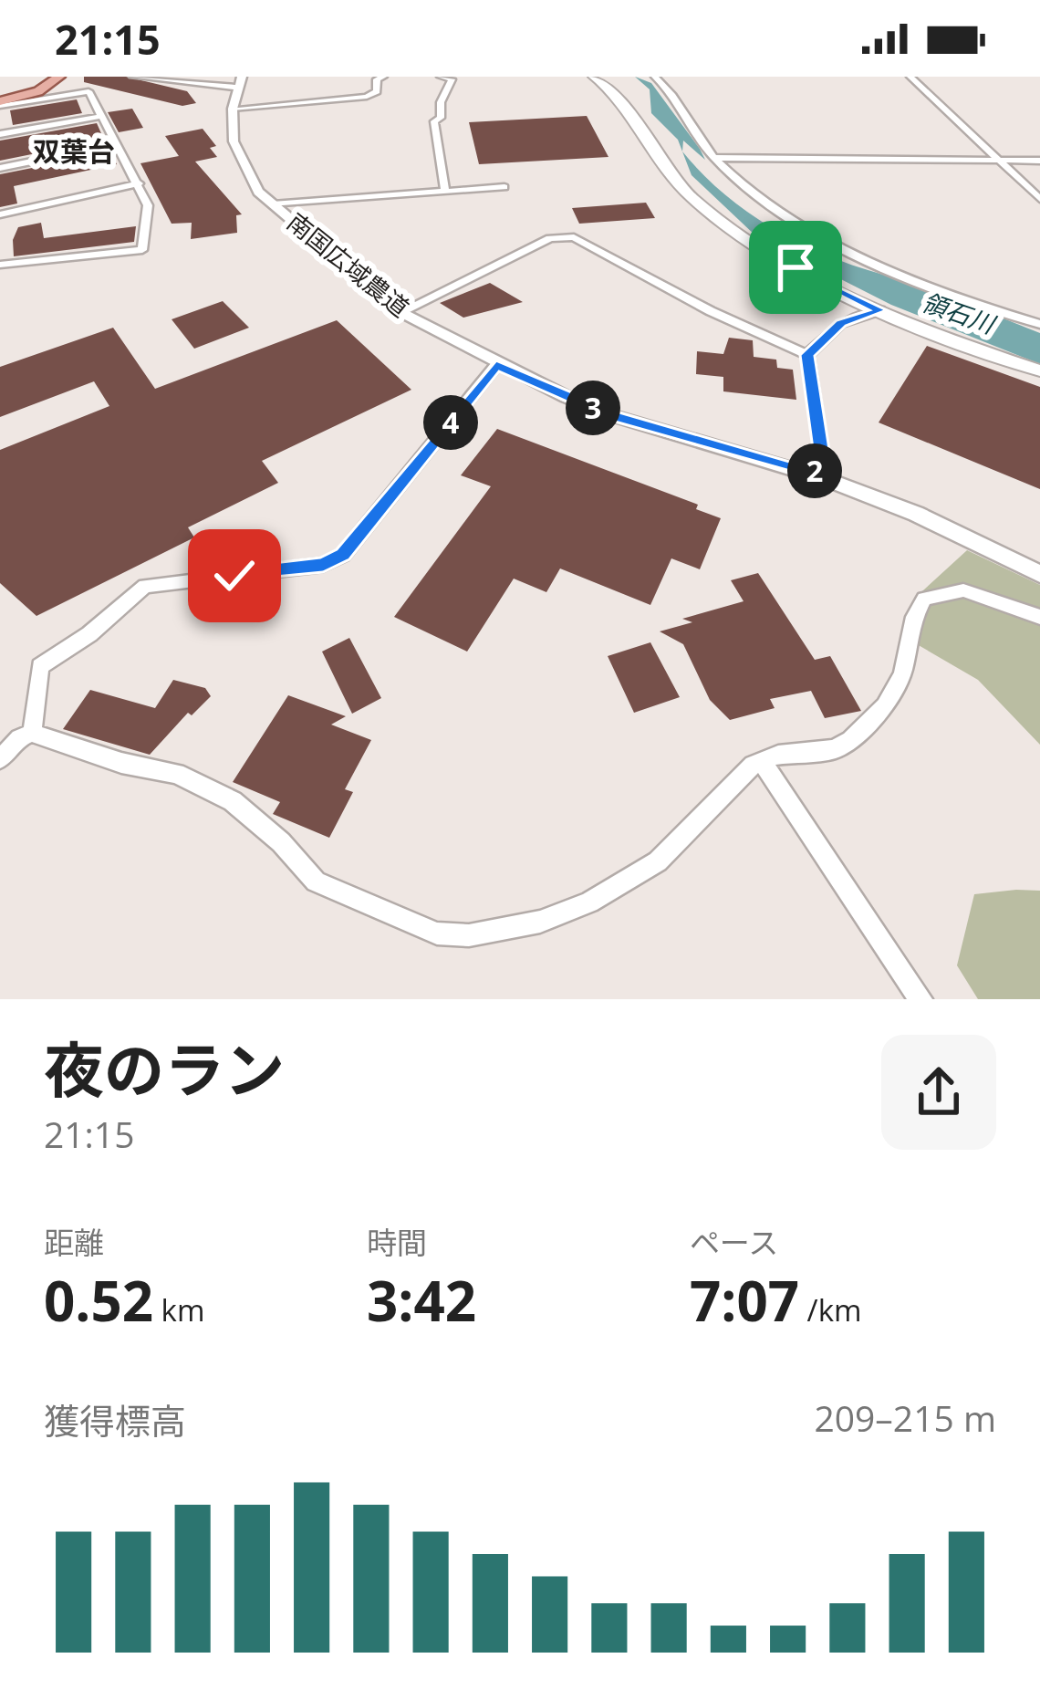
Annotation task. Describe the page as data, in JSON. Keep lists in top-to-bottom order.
{
  "streets": {
    "street": ["南国広域農道"]
  },
  "districts": ["双葉台"],
  "water": ["領石川"],
  "page": {
    "status": "21:15",
    "pins": ["3", "4", "2"],
    "heading": ["夜のラン", "21:15"],
    "stats": [
      ["距離", "0.52 km"],
      ["時間", "3:42"],
      ["ペース", "7:07 /km"]
    ],
    "chart": ["獲得標高", "209–215 m"]
  }
}
